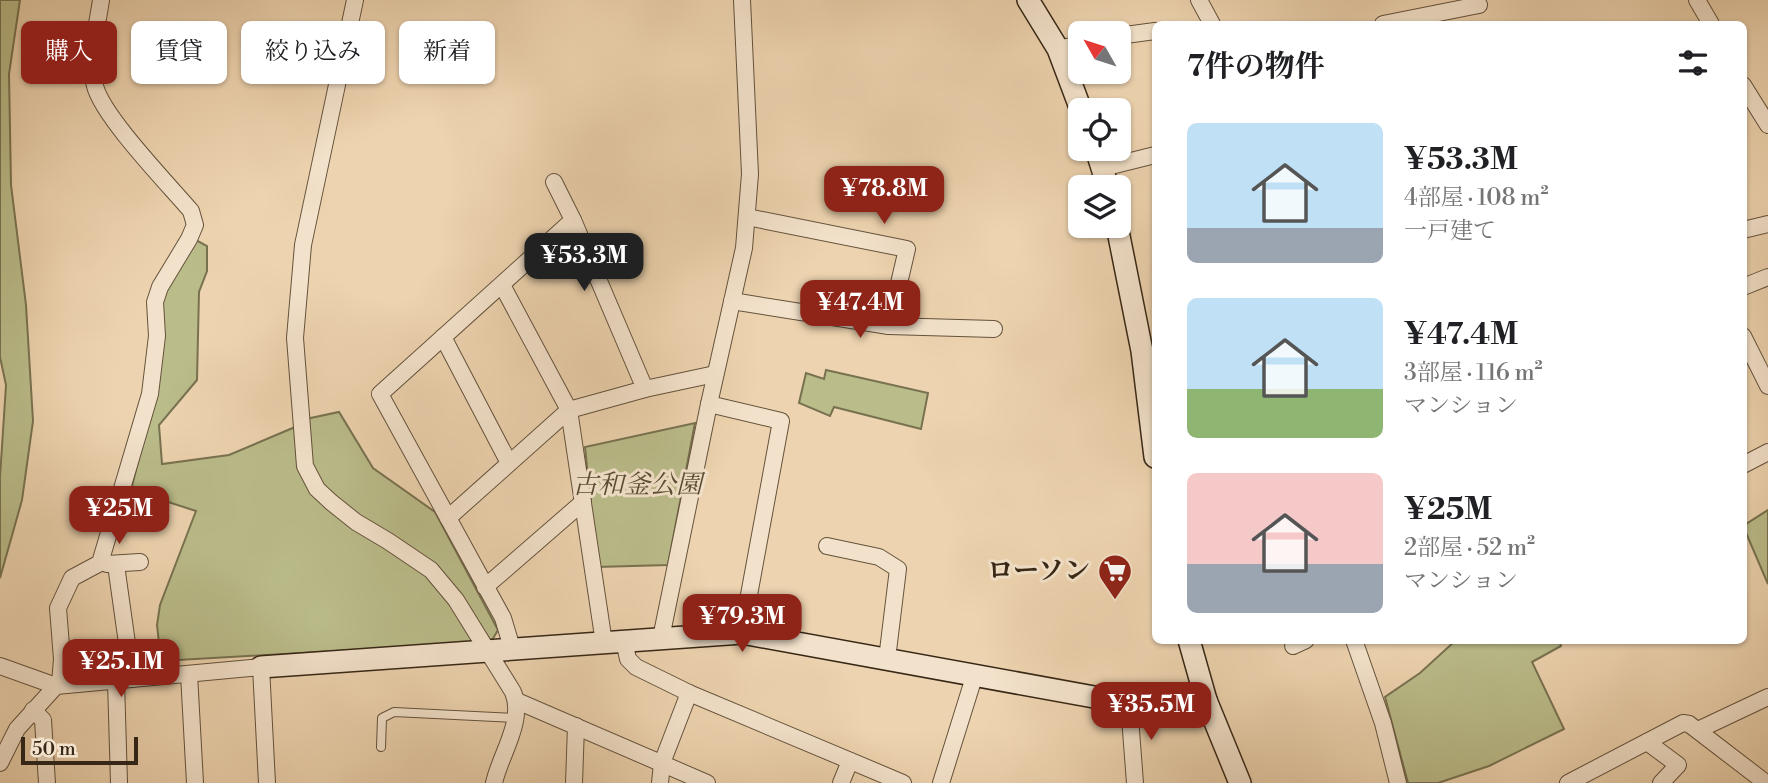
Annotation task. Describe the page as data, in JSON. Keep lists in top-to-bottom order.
{
  "parks": ["古和釜公園"],
  "places": {
    "supermarket": ["ローソン"]
  },
  "scale_bar": "50 m",
  "north": "top left",
  "page": {
    "chip": [
      "購入",
      "賃貸",
      "絞り込み",
      "新着"
    ],
    "heading": "7件の物件",
    "list": [
      {
        "name": "¥53.3M",
        "note": "4部屋 · 108 m² · 一戸建て"
      },
      {
        "name": "¥47.4M",
        "note": "3部屋 · 116 m² · マンション"
      },
      {
        "name": "¥25M",
        "note": "2部屋 · 52 m² · マンション"
      }
    ],
    "price": [
      "¥78.8M",
      "¥53.3M",
      "¥47.4M",
      "¥25M",
      "¥79.3M",
      "¥25.1M",
      "¥35.5M"
    ],
    "scale": "50 m"
  }
}
